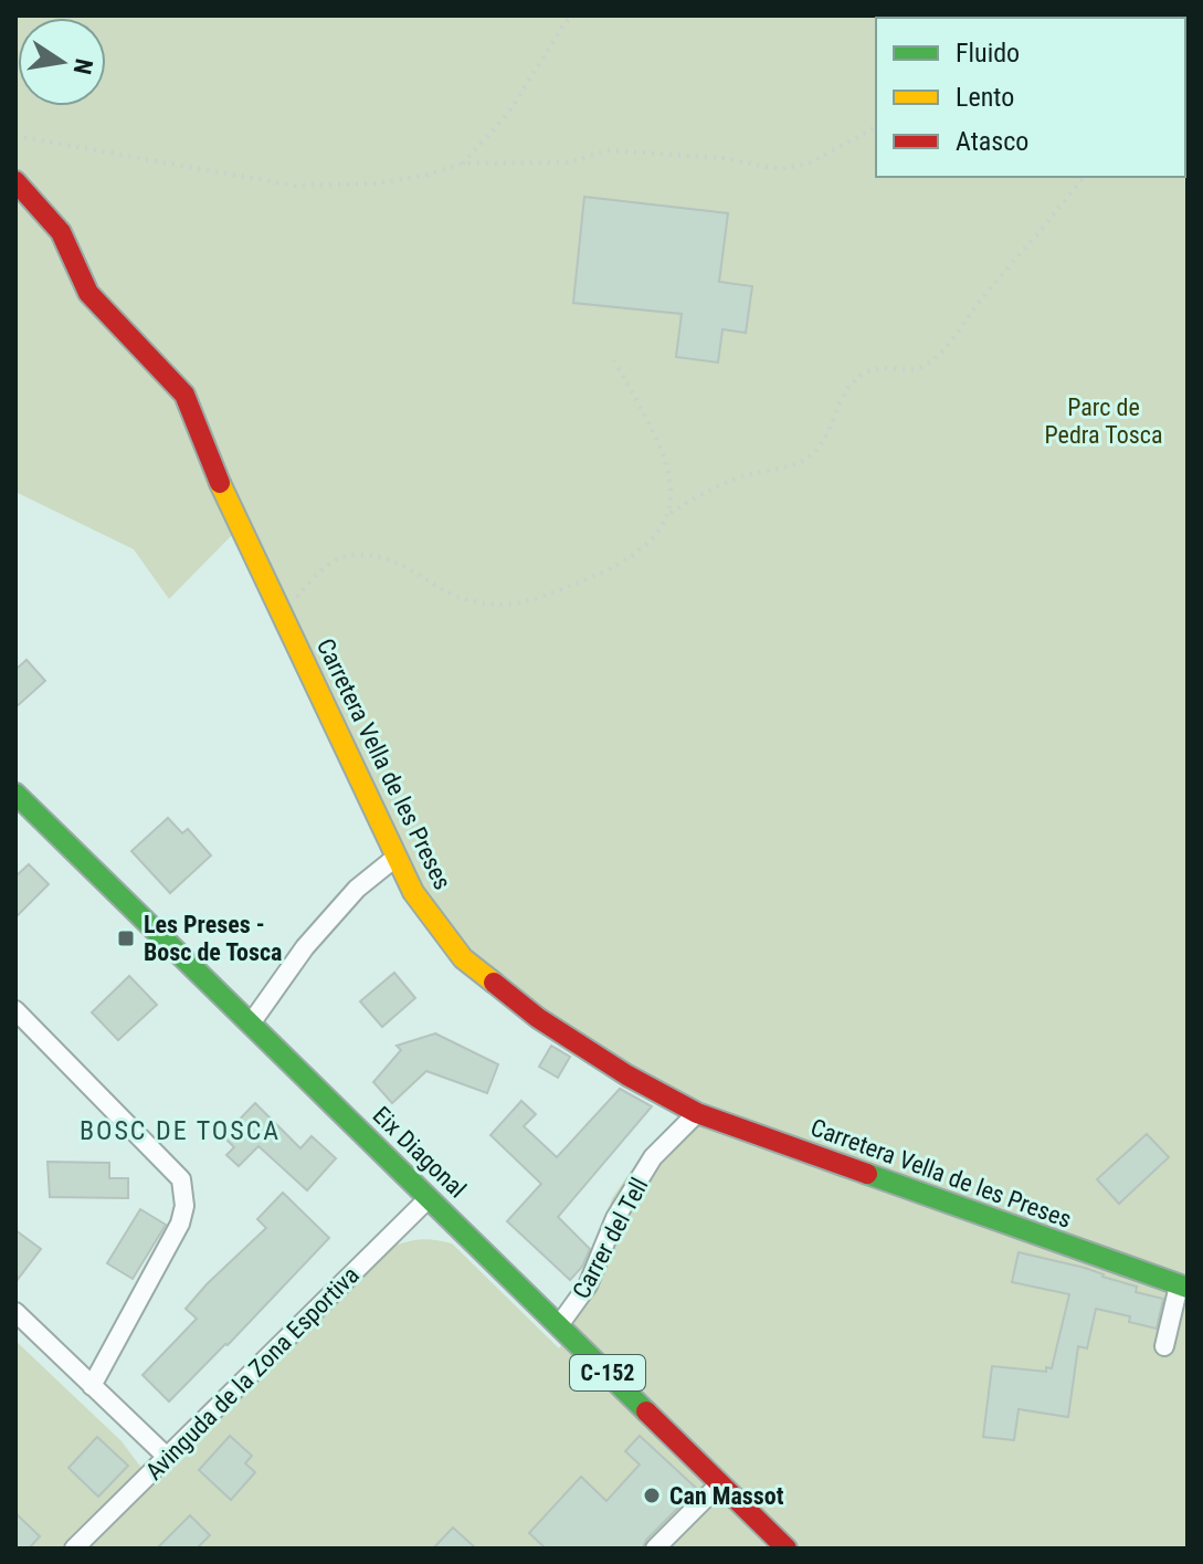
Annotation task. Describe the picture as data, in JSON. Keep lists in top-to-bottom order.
{
  "streets": {
    "street": [
      "Carretera Vella de les Preses",
      "Eix Diagonal",
      "Carrer del Tell",
      "Avinguda de la Zona Esportiva",
      "C-152"
    ]
  },
  "crossings": [
    ["Carretera Vella de les Preses", "Carrer del Tell"],
    ["Eix Diagonal", "Carrer del Tell"],
    ["Eix Diagonal", "Avinguda de la Zona Esportiva"]
  ],
  "districts": ["BOSC DE TOSCA"],
  "parks": ["Parc de Pedra Tosca"],
  "places": {
    "transit": ["Les Preses - Bosc de Tosca"],
    "other": ["Can Massot"]
  },
  "legend": ["Fluido", "Lento", "Atasco"],
  "north": "right"
}
